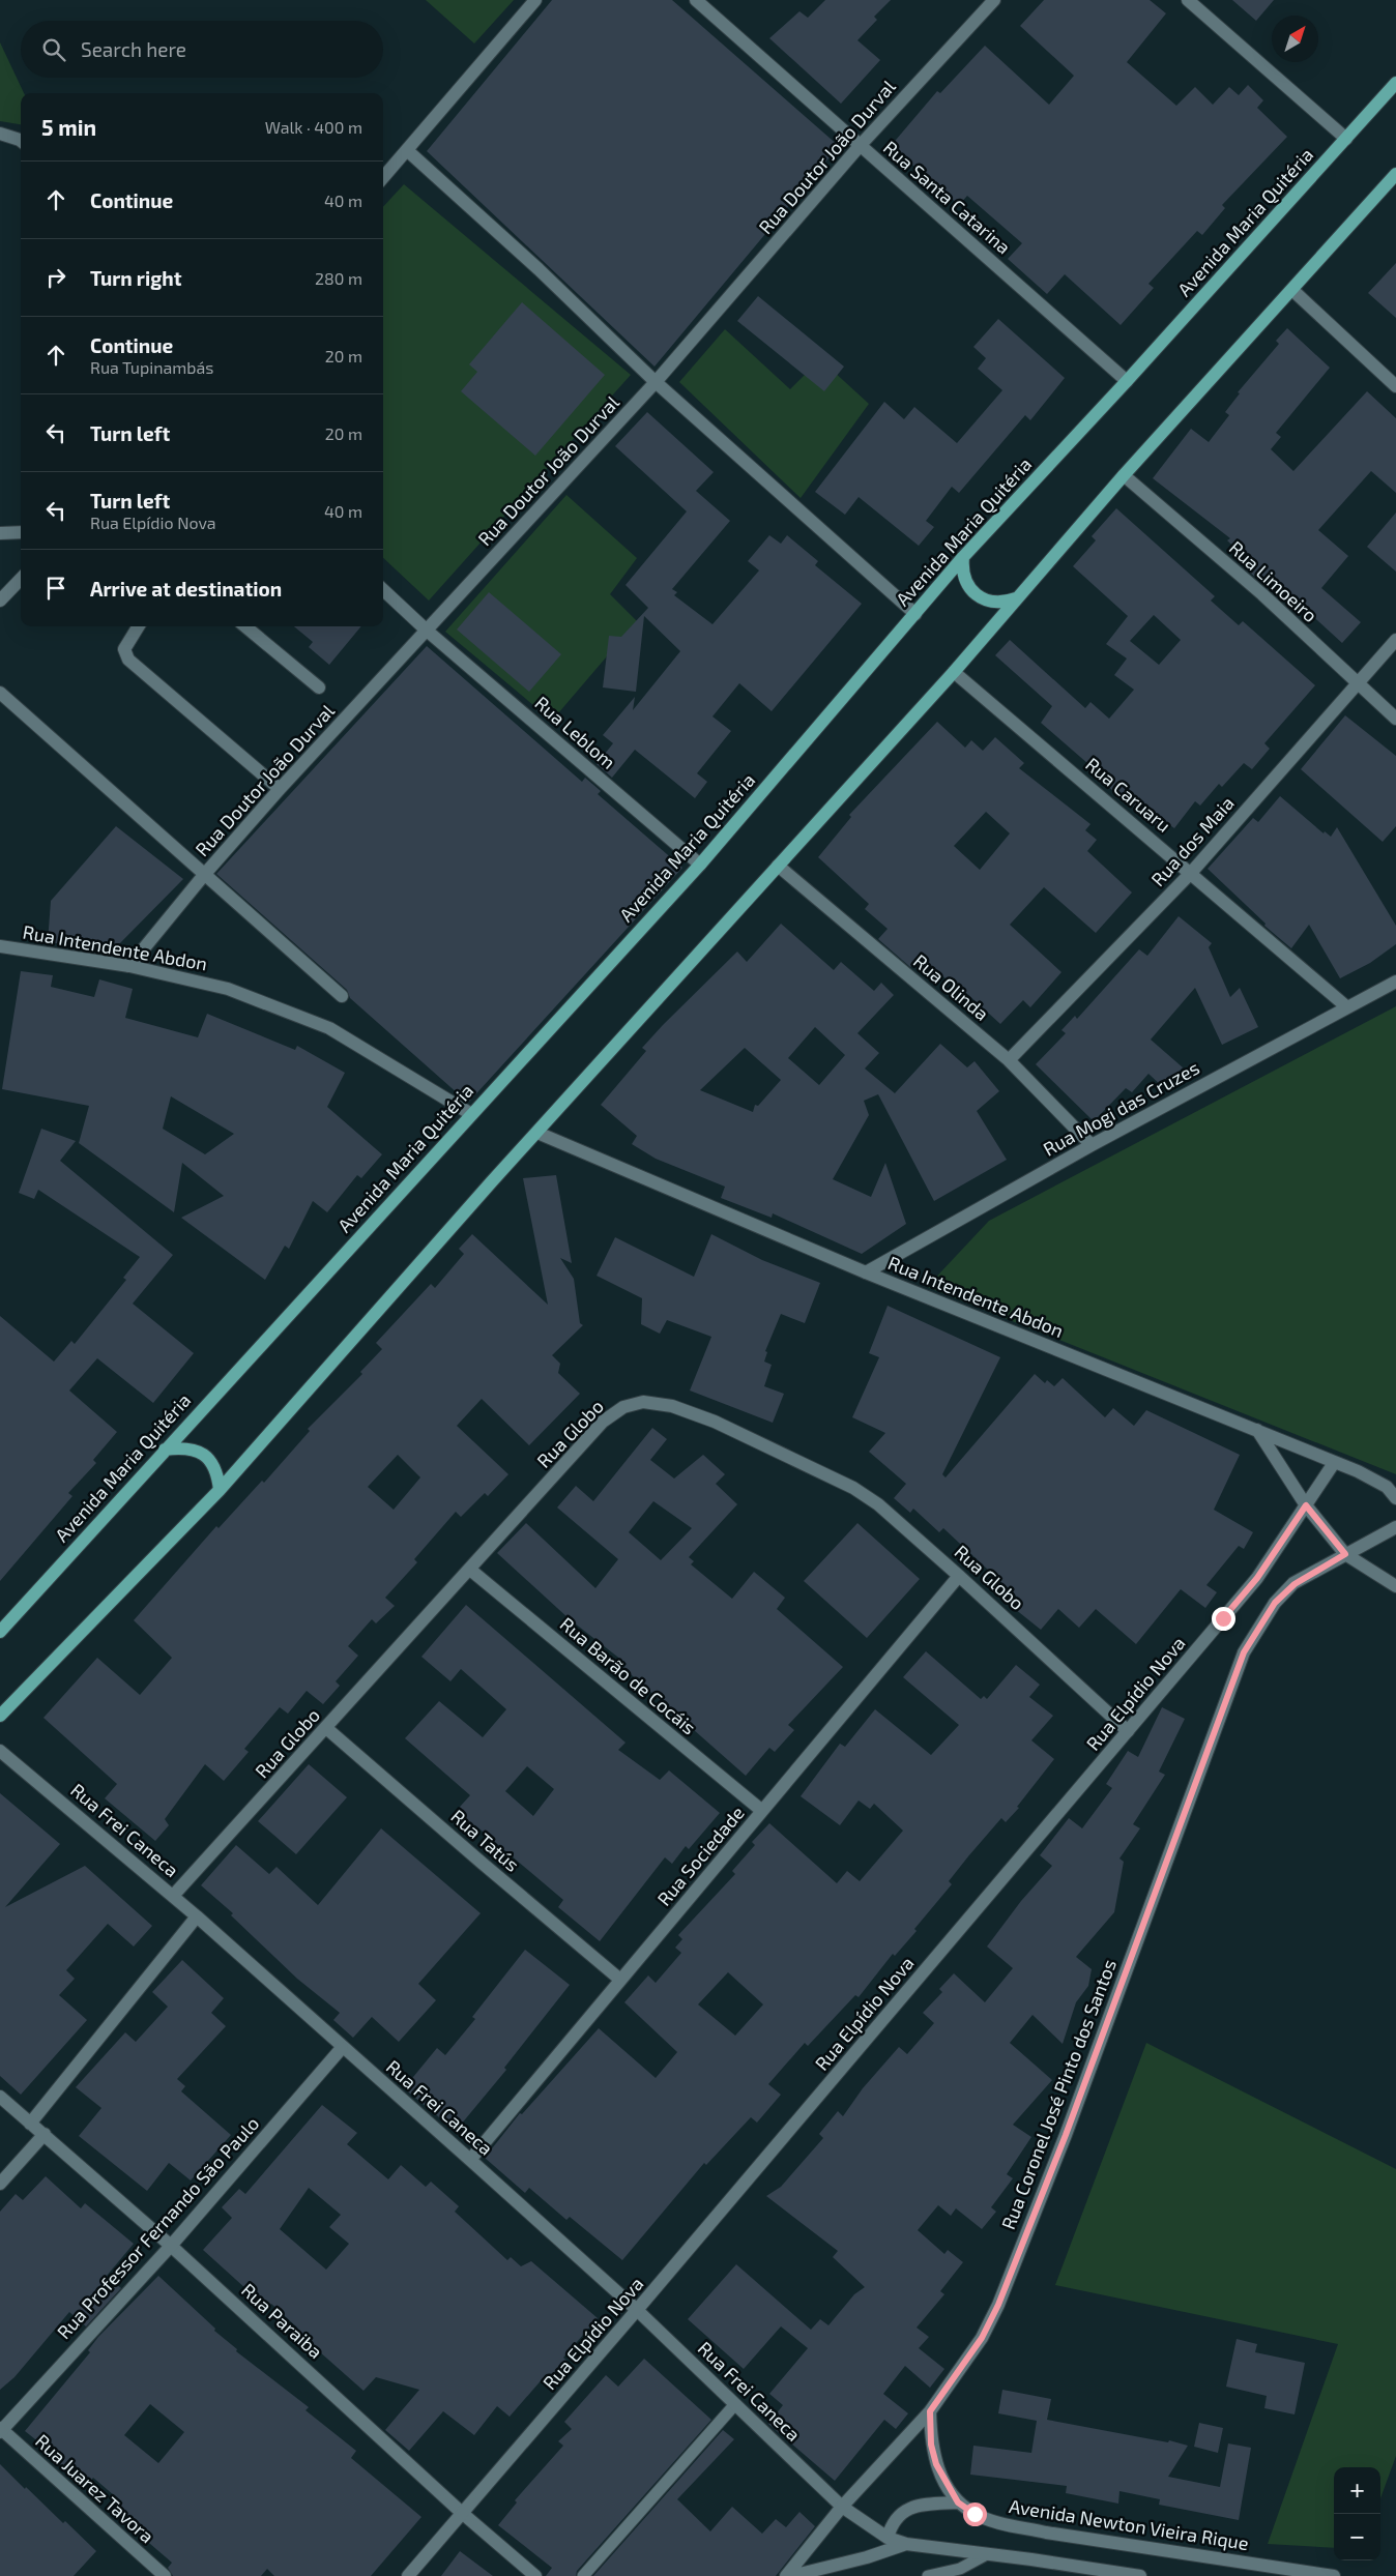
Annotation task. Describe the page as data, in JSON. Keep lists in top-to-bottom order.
{
  "streets": {
    "main road": ["Avenida Maria Quitéria"],
    "street": [
      "Rua Doutor João Durval",
      "Rua Santa Catarina",
      "Rua Limoeiro",
      "Rua Leblom",
      "Rua Caruaru",
      "Rua dos Maia",
      "Rua Intendente Abdon",
      "Rua Olinda",
      "Rua Mogi das Cruzes",
      "Rua Globo",
      "Rua Barão de Cocáis",
      "Rua Elpídio Nova",
      "Rua Frei Caneca",
      "Rua Tatús",
      "Rua Sociedade",
      "Rua Coronel José Pinto dos Santos",
      "Rua Professor Fernando São Paulo",
      "Rua Paraiba",
      "Rua Juarez Tavora",
      "Avenida Newton Vieira Rique"
    ]
  },
  "crossings": [
    ["Rua Doutor João Durval", "Rua Santa Catarina"],
    ["Rua Doutor João Durval", "Rua Leblom"],
    ["Rua Doutor João Durval", "Rua Intendente Abdon"],
    ["Rua Santa Catarina", "Avenida Maria Quitéria"],
    ["Avenida Maria Quitéria", "Rua Leblom"],
    ["Avenida Maria Quitéria", "Rua Intendente Abdon"],
    ["Rua Limoeiro", "Rua dos Maia"],
    ["Rua Caruaru", "Rua dos Maia"],
    ["Rua Caruaru", "Rua Mogi das Cruzes"],
    ["Rua dos Maia", "Rua Olinda"],
    ["Rua Intendente Abdon", "Rua Mogi das Cruzes"],
    ["Rua Intendente Abdon", "Rua Elpídio Nova"],
    ["Rua Olinda", "Rua Mogi das Cruzes"],
    ["Rua Globo", "Rua Barão de Cocáis"],
    ["Rua Globo", "Rua Elpídio Nova"],
    ["Rua Globo", "Rua Frei Caneca"],
    ["Rua Globo", "Rua Tatús"],
    ["Rua Globo", "Rua Sociedade"],
    ["Rua Barão de Cocáis", "Rua Sociedade"],
    ["Rua Elpídio Nova", "Rua Frei Caneca"],
    ["Rua Elpídio Nova", "Rua Paraiba"],
    ["Rua Frei Caneca", "Rua Sociedade"],
    ["Rua Frei Caneca", "Rua Coronel José Pinto dos Santos"],
    ["Rua Frei Caneca", "Rua Professor Fernando São Paulo"],
    ["Rua Tatús", "Rua Sociedade"],
    ["Rua Coronel José Pinto dos Santos", "Avenida Newton Vieira Rique"],
    ["Rua Professor Fernando São Paulo", "Rua Paraiba"],
    ["Rua Professor Fernando São Paulo", "Rua Juarez Tavora"]
  ],
  "north": "top right",
  "page": {
    "search": "Search here",
    "heading": ["5 min", "Walk · 400 m"],
    "list": [
      ["Continue", "40 m"],
      ["Turn right", "280 m"],
      ["Continue", "Rua Tupinambás", "20 m"],
      ["Turn left", "20 m"],
      ["Turn left", "Rua Elpídio Nova", "40 m"],
      "Arrive at destination"
    ],
    "map_buttons": ["+", "−"]
  }
}
